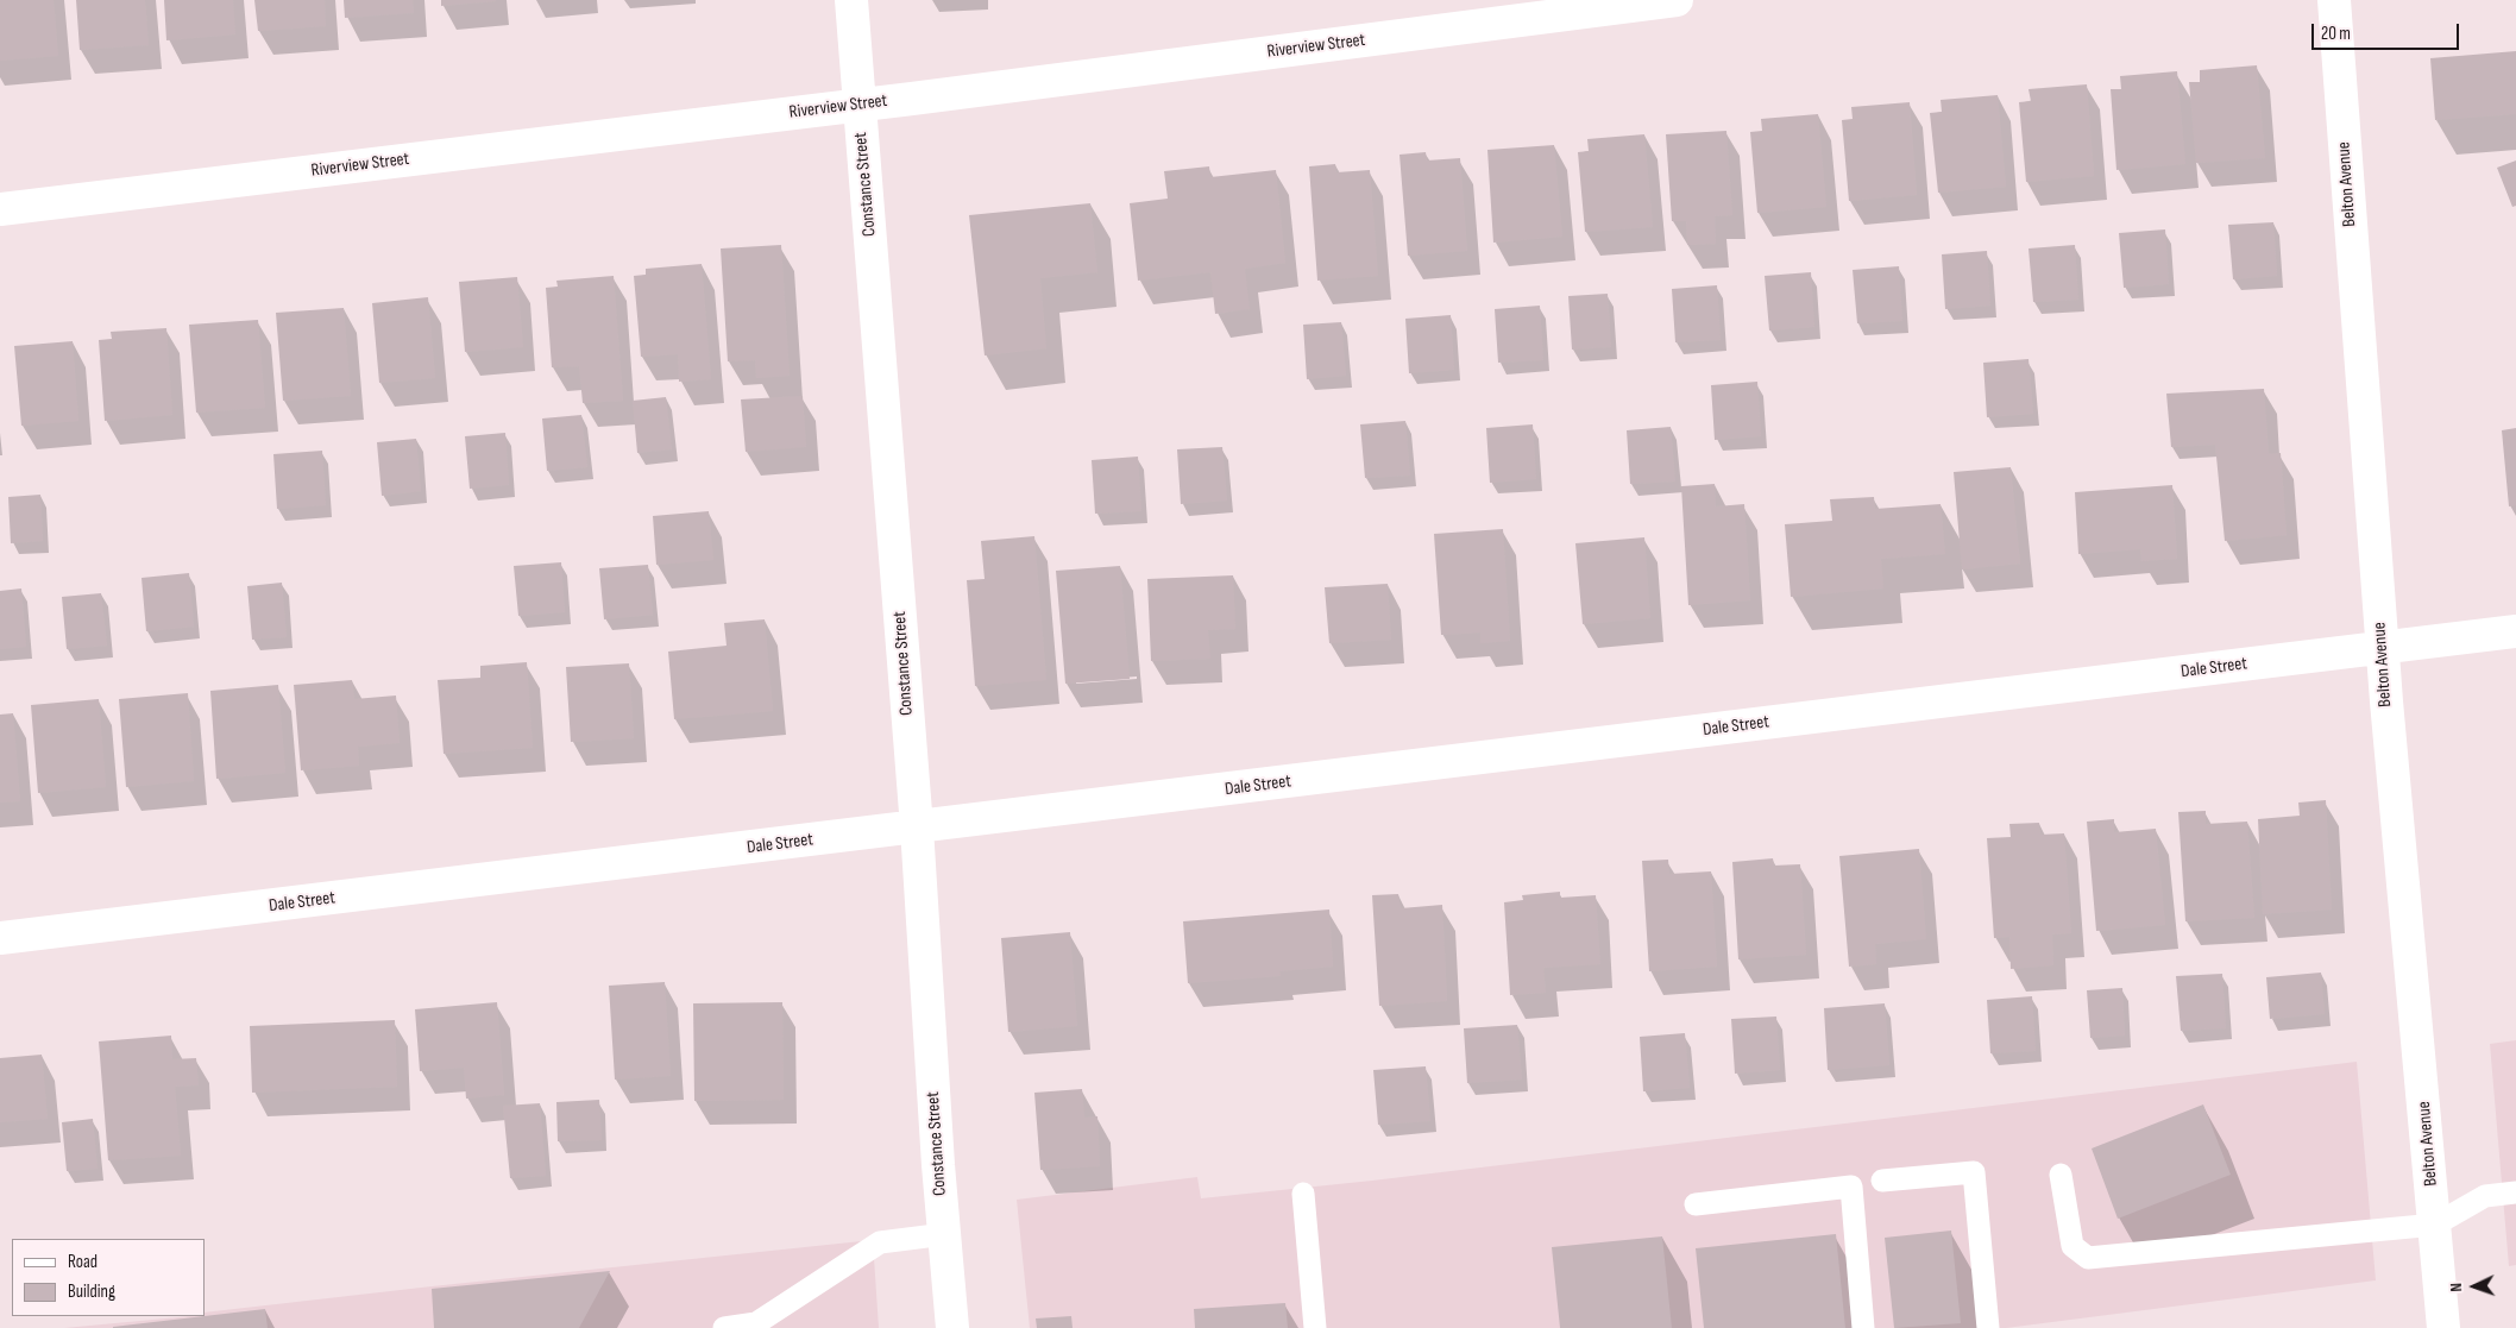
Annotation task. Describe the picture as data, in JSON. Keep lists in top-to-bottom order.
{
  "streets": {
    "street": [
      "Riverview Street",
      "Constance Street",
      "Belton Avenue",
      "Dale Street"
    ]
  },
  "crossings": [
    ["Riverview Street", "Constance Street"],
    ["Constance Street", "Dale Street"],
    ["Belton Avenue", "Dale Street"]
  ],
  "legend": ["Road", "Building"],
  "scale_bar": "20 m",
  "north": "left"
}
